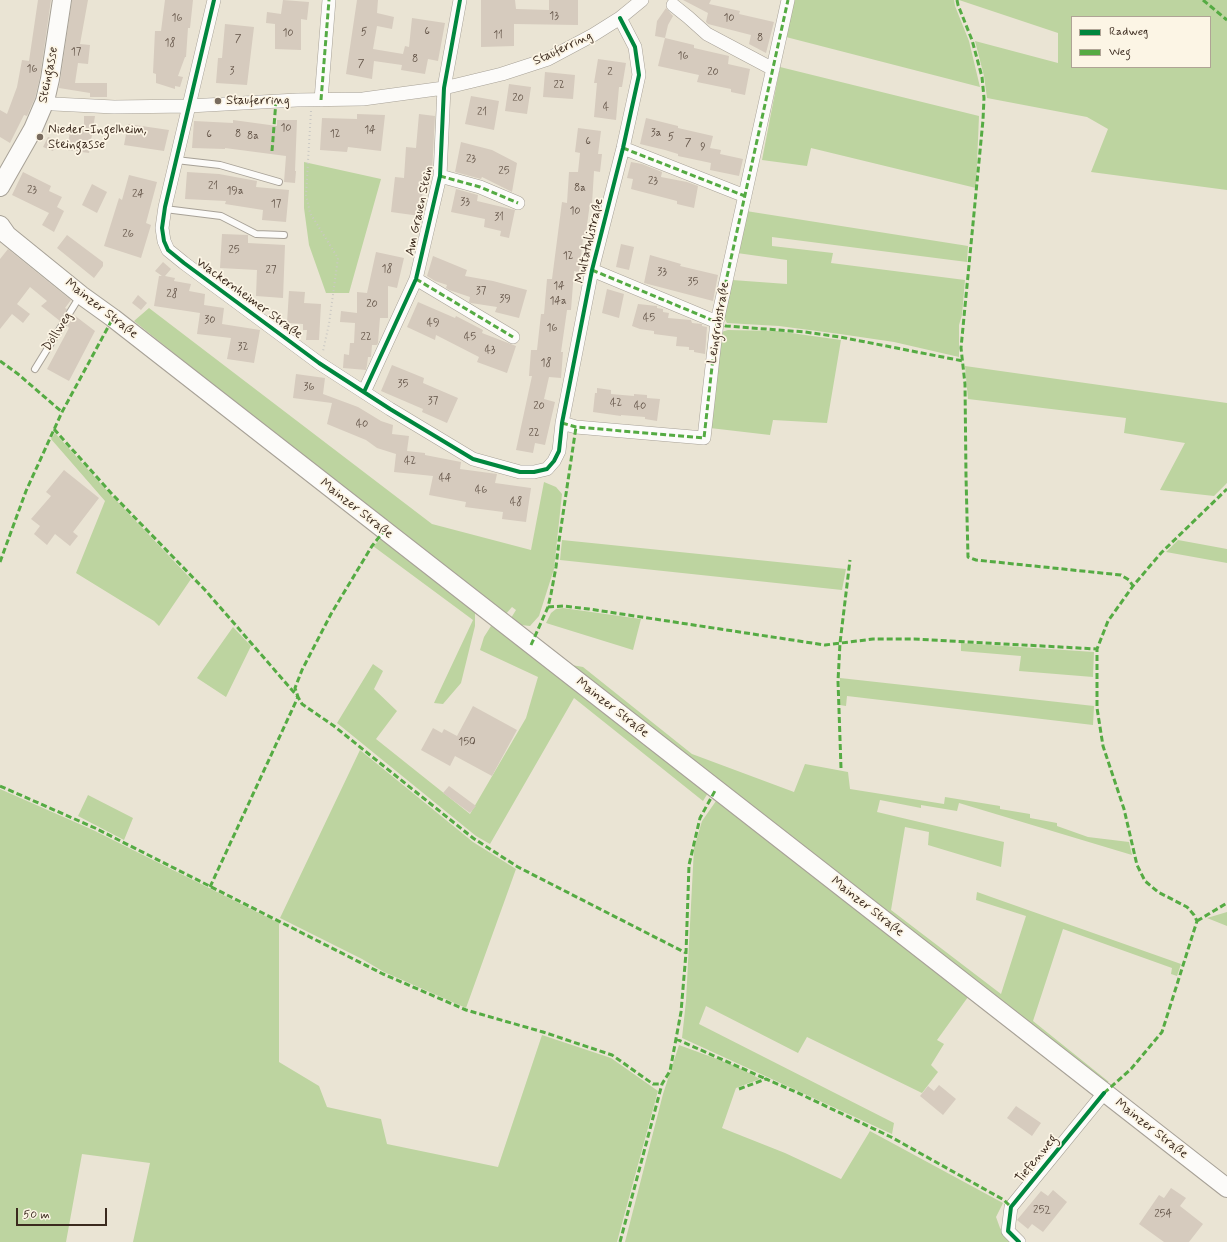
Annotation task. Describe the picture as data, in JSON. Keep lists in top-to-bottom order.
{
  "streets": {
    "main road": ["Steingasse", "Mainzer Straße"],
    "street": [
      "Stauferring",
      "Am Grauen Stein",
      "Multatulistraße",
      "Wackernheimer Straße",
      "Leingrubstraße",
      "Tiefenweg"
    ],
    "lane": ["Döllweg"]
  },
  "crossings": [
    ["Stauferring", "Steingasse"],
    ["Stauferring", "Am Grauen Stein"],
    ["Stauferring", "Multatulistraße"],
    ["Stauferring", "Wackernheimer Straße"],
    ["Am Grauen Stein", "Wackernheimer Straße"],
    ["Multatulistraße", "Wackernheimer Straße"],
    ["Multatulistraße", "Leingrubstraße"],
    ["Mainzer Straße", "Döllweg"],
    ["Mainzer Straße", "Tiefenweg"]
  ],
  "places": ["Stauferring", "Nieder-Ingelheim, Steingasse"],
  "house_numbers": [
    "13",
    "16",
    "10",
    "6",
    "5",
    "10",
    "11",
    "8",
    "7",
    "18",
    "17",
    "16",
    "8",
    "7",
    "16",
    "3",
    "2",
    "20",
    "22",
    "20",
    "4",
    "21",
    "10",
    "14",
    "3a",
    "6",
    "8",
    "12",
    "8a",
    "5",
    "6",
    "7",
    "9",
    "23",
    "25",
    "23",
    "21",
    "8a",
    "23",
    "19a",
    "24",
    "33",
    "17",
    "10",
    "31",
    "26",
    "25",
    "12",
    "18",
    "27",
    "33",
    "35",
    "14",
    "37",
    "28",
    "39",
    "14a",
    "20",
    "45",
    "30",
    "49",
    "16",
    "22",
    "45",
    "32",
    "43",
    "18",
    "35",
    "36",
    "37",
    "42",
    "20",
    "40",
    "40",
    "22",
    "42",
    "44",
    "46",
    "48",
    "150",
    "252",
    "254"
  ],
  "legend": ["Radweg", "Weg"],
  "scale_bar": "50 m"
}
